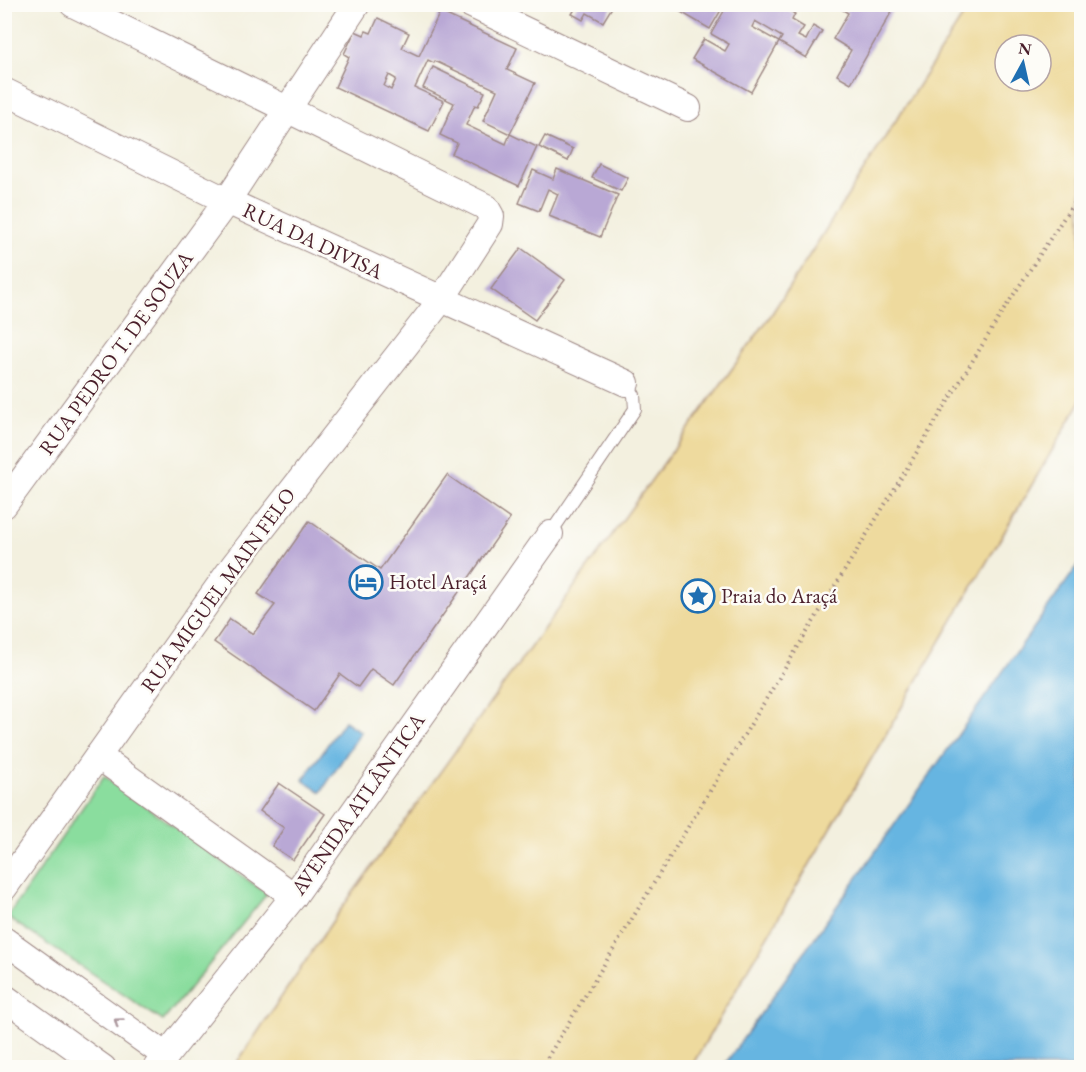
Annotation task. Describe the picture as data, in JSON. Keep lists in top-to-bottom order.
{
  "streets": {
    "street": [
      "RUA DA DIVISA",
      "RUA PEDRO T. DE SOUZA",
      "RUA MIGUEL MAIN FELO",
      "AVENIDA ATLÂNTICA"
    ]
  },
  "crossings": [
    ["RUA DA DIVISA", "RUA PEDRO T. DE SOUZA"],
    ["RUA DA DIVISA", "RUA MIGUEL MAIN FELO"],
    ["RUA PEDRO T. DE SOUZA", "RUA MIGUEL MAIN FELO"]
  ],
  "places": {
    "hotel": ["Hotel Araçá"],
    "place": ["Praia do Araçá"]
  },
  "north": "top"
}
